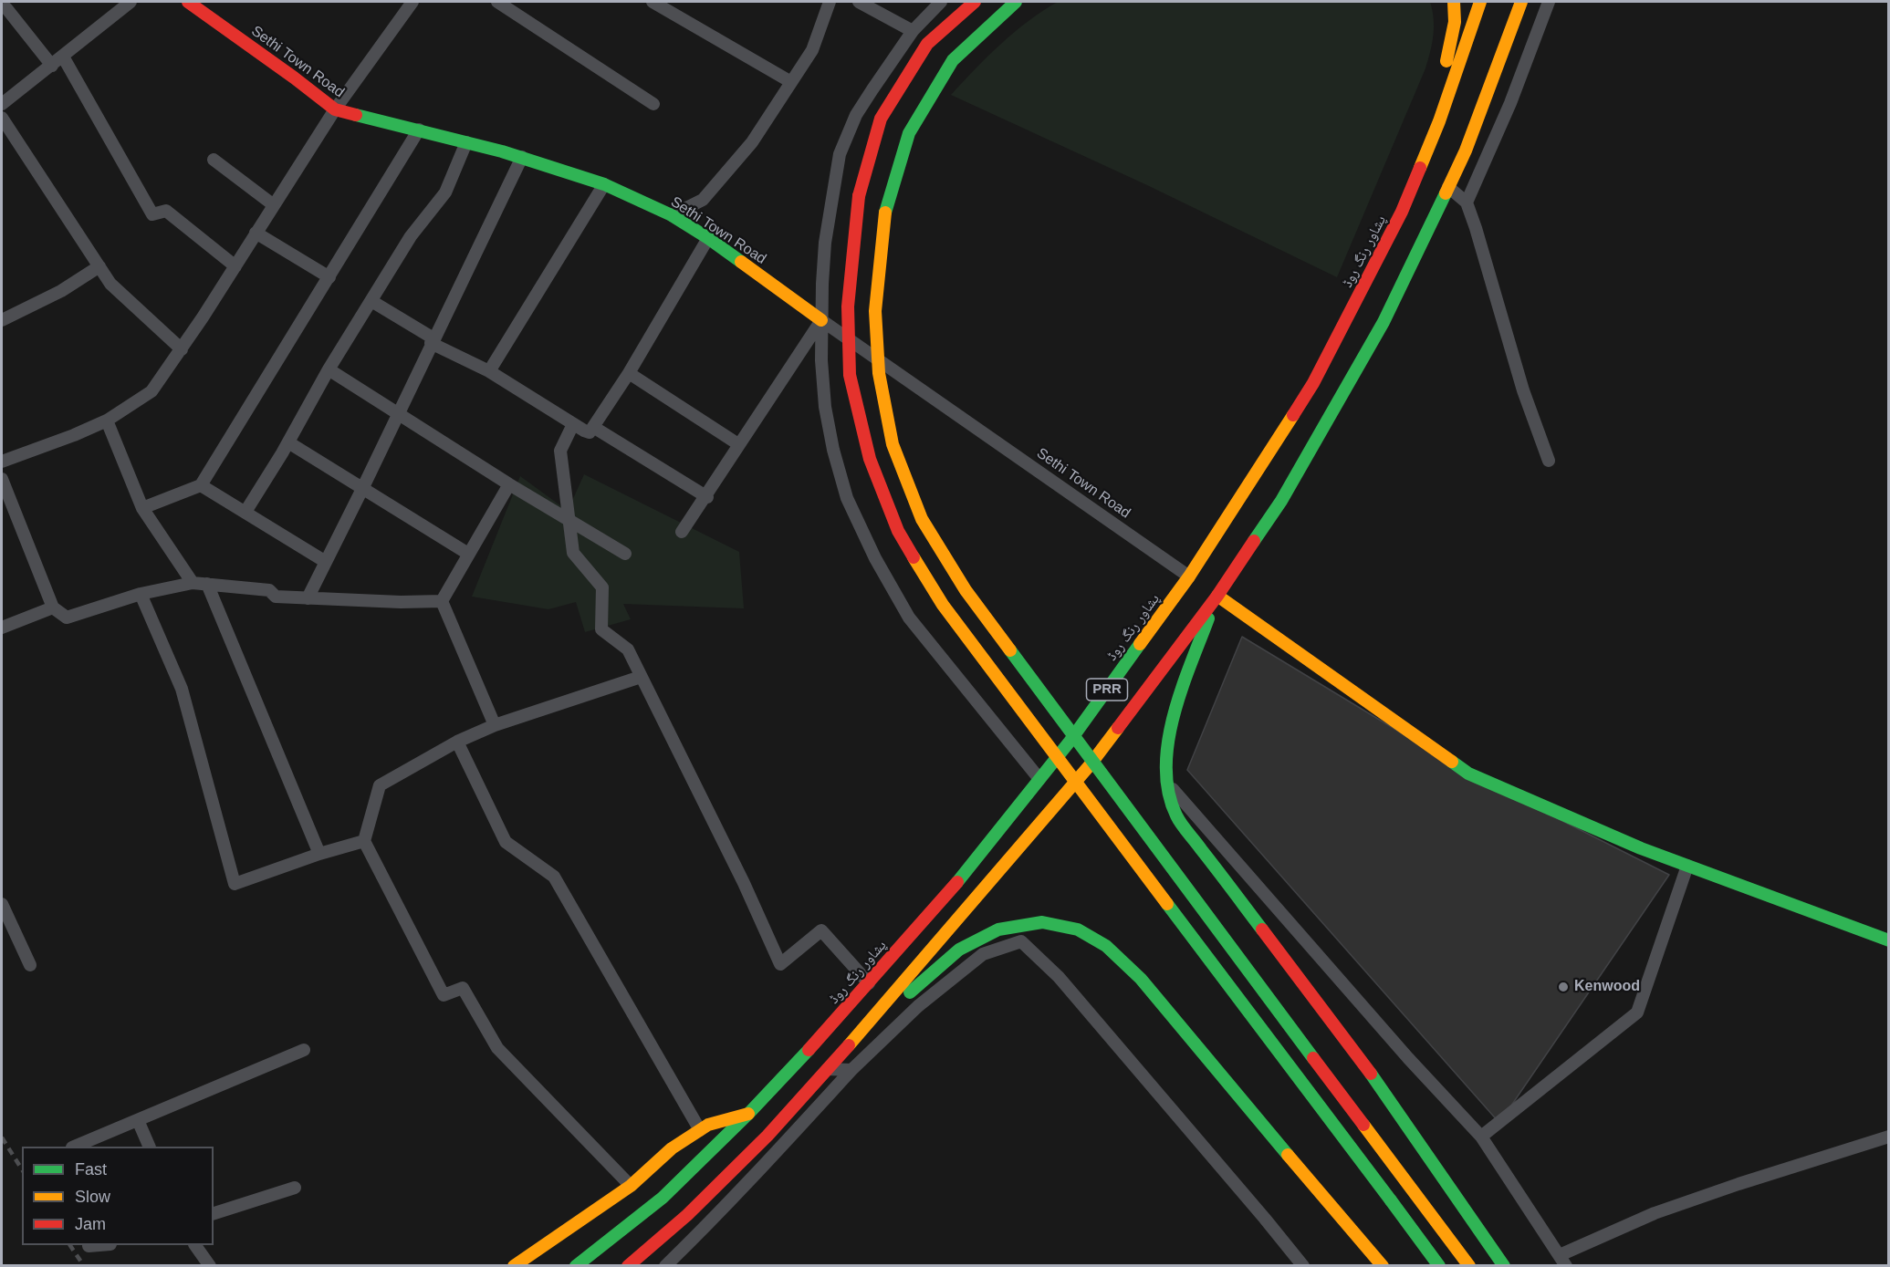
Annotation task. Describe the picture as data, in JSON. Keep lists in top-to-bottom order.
{
  "streets": {
    "main road": ["Sethi Town Road", "پشاور رنگ روڈ", "PRR"]
  },
  "crossings": [
    ["Sethi Town Road", "پشاور رنگ روڈ"]
  ],
  "places": ["Kenwood"],
  "legend": ["Fast", "Slow", "Jam"]
}
